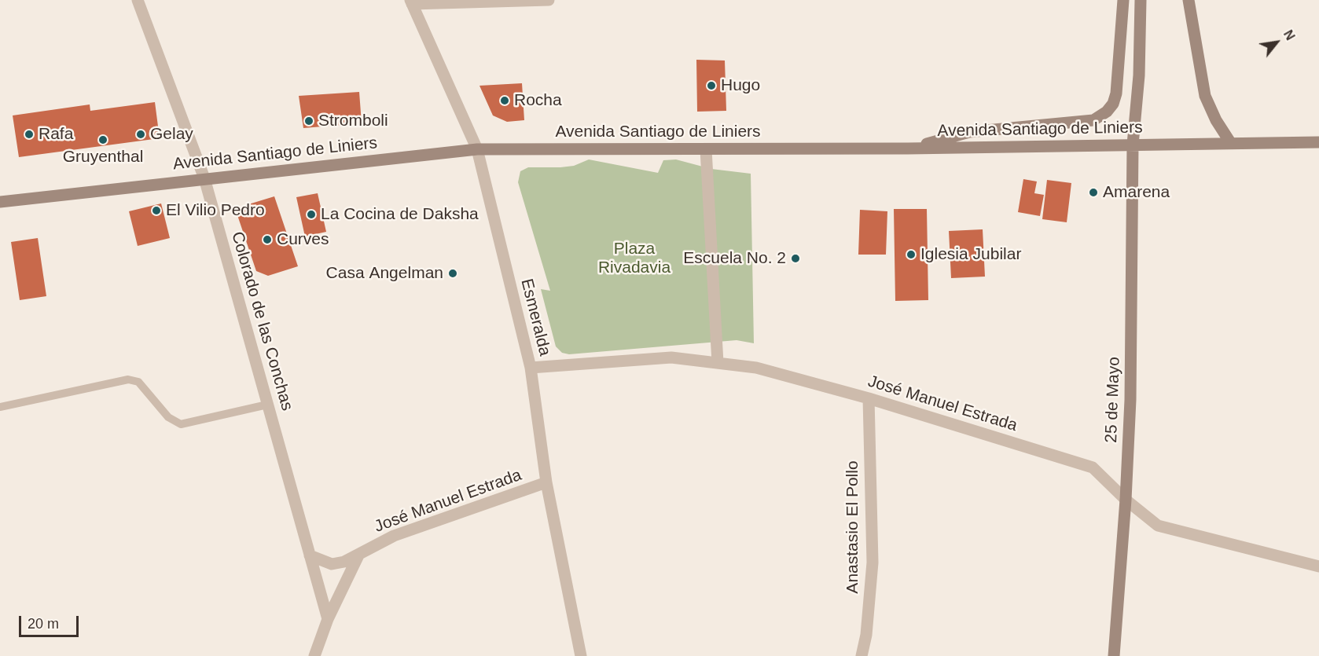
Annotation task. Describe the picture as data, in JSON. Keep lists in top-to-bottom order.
{
  "streets": {
    "main road": ["Avenida Santiago de Liniers", "25 de Mayo"],
    "street": [
      "Esmeralda",
      "Colorado de las Conchas",
      "José Manuel Estrada",
      "Anastasio El Pollo"
    ]
  },
  "crossings": [
    ["Avenida Santiago de Liniers", "Esmeralda"],
    ["Avenida Santiago de Liniers", "Colorado de las Conchas"],
    ["Avenida Santiago de Liniers", "25 de Mayo"],
    ["Esmeralda", "José Manuel Estrada"],
    ["Colorado de las Conchas", "José Manuel Estrada"],
    ["25 de Mayo", "José Manuel Estrada"],
    ["José Manuel Estrada", "Anastasio El Pollo"]
  ],
  "parks": ["Plaza Rivadavia"],
  "places": [
    "Hugo",
    "Rocha",
    "Stromboli",
    "Rafa",
    "Gelay",
    "Gruyenthal",
    "Amarena",
    "El Vilio Pedro",
    "La Cocina de Daksha",
    "Curves",
    "Iglesia Jubilar",
    "Escuela No. 2",
    "Casa Angelman"
  ],
  "scale_bar": "20 m",
  "north": "top right"
}
